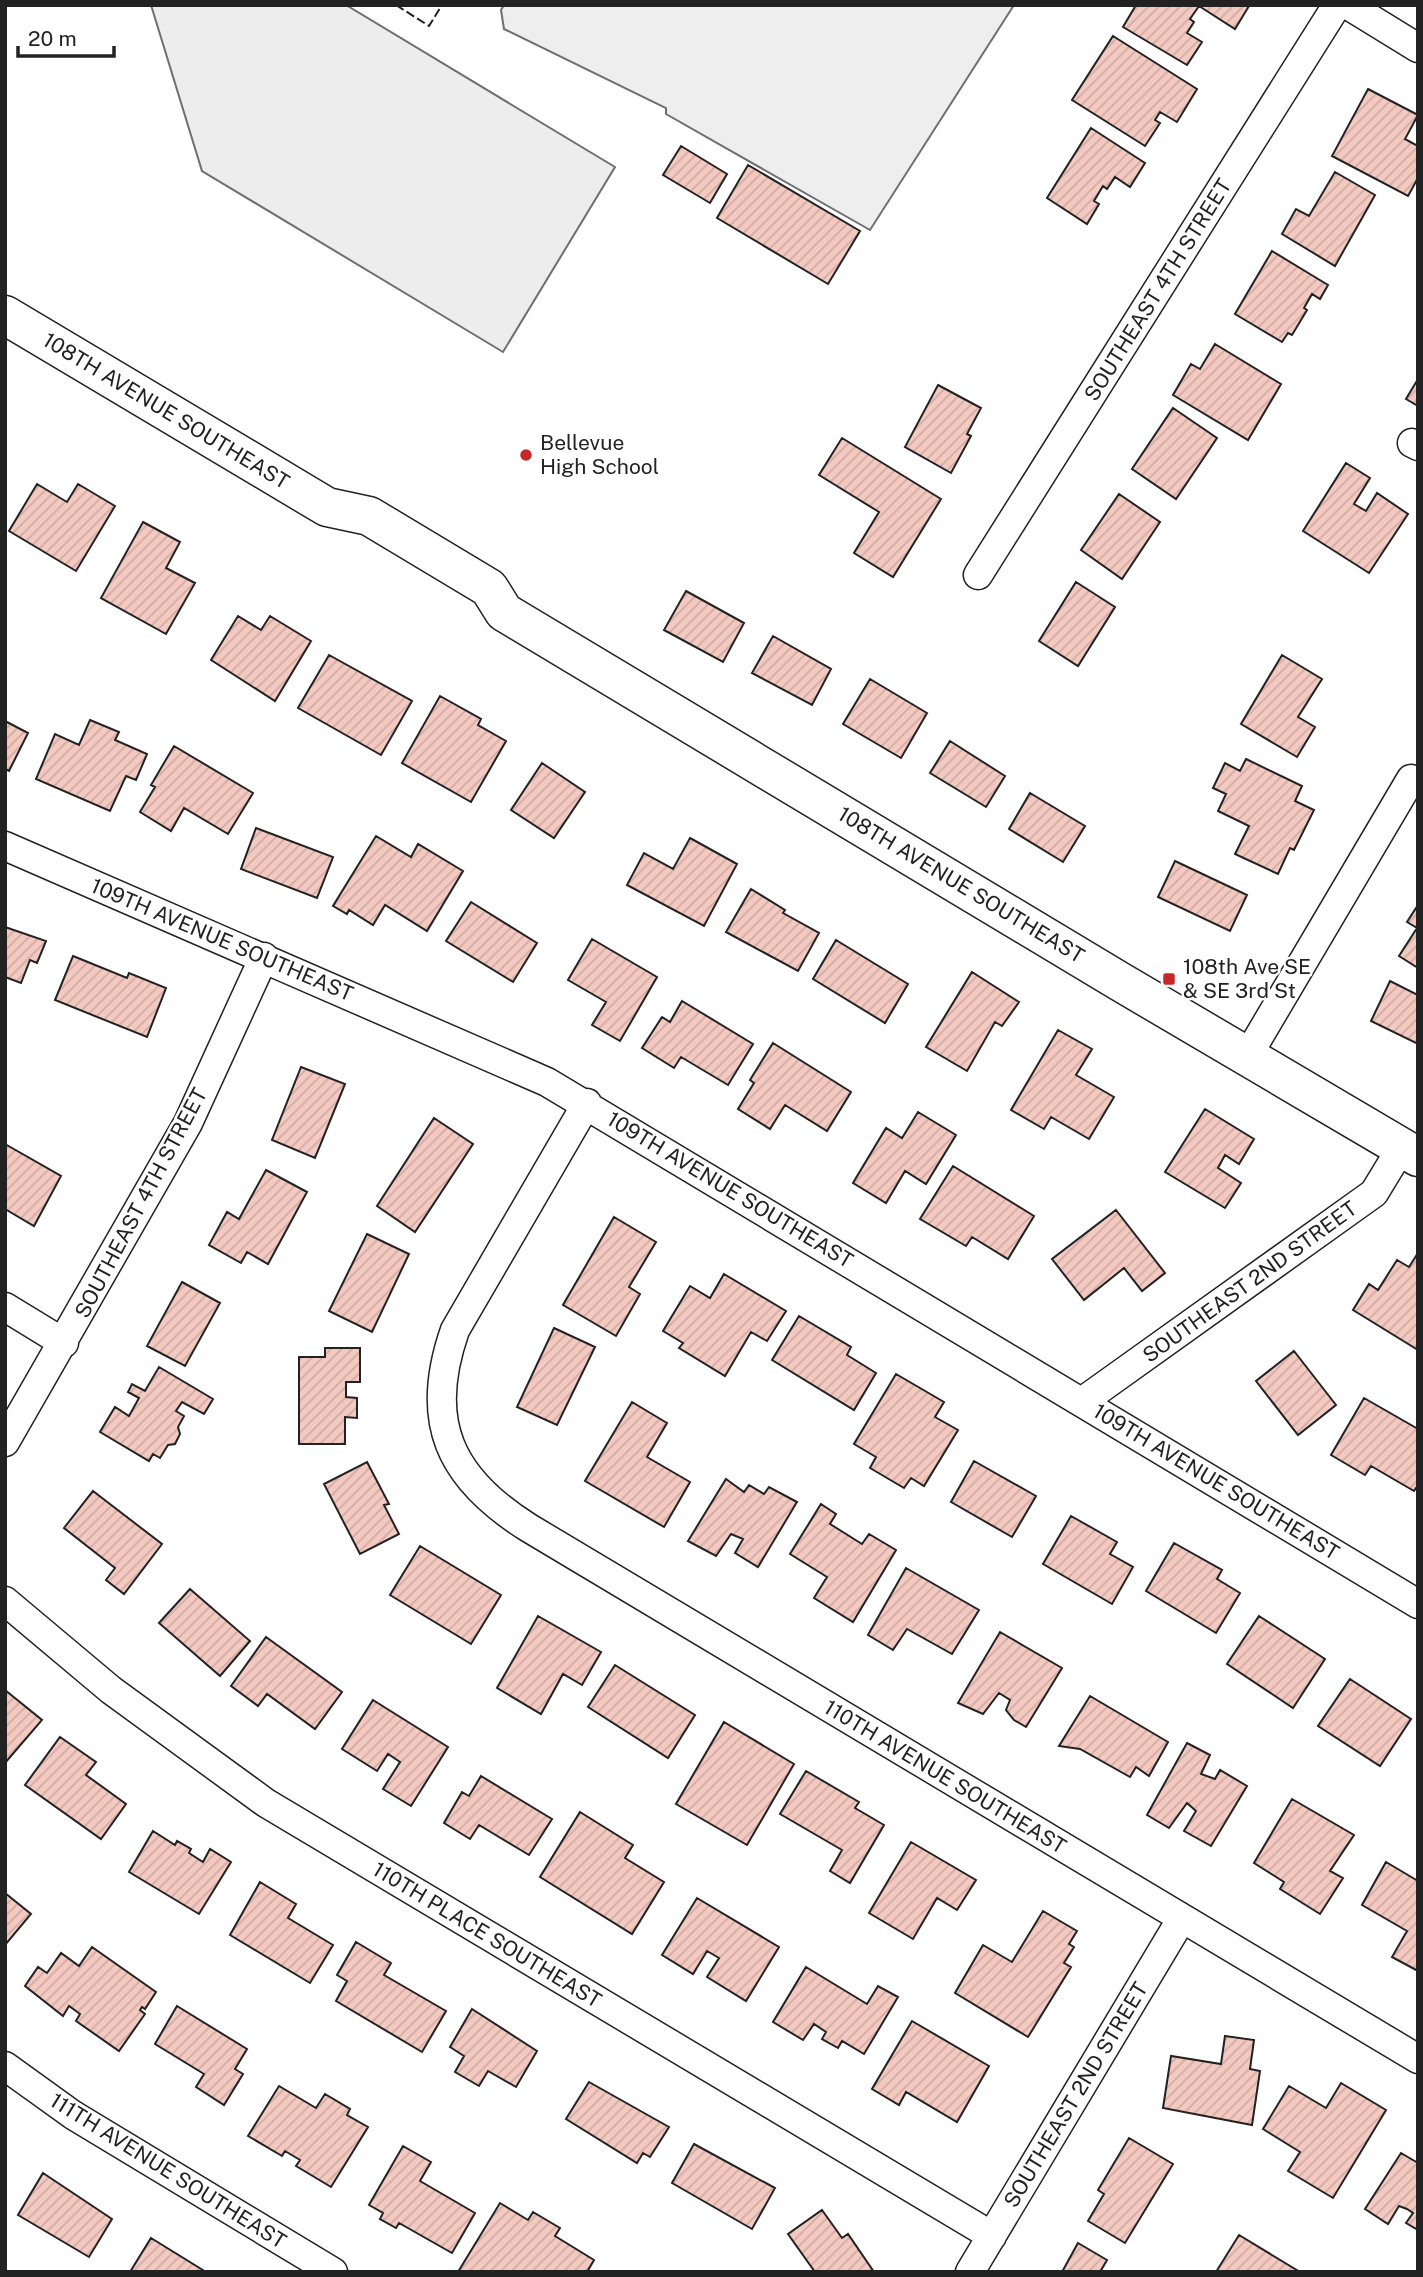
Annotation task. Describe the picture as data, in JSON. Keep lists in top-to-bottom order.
{
  "streets": {
    "street": [
      "SOUTHEAST 4TH STREET",
      "108TH AVENUE SOUTHEAST",
      "109TH AVENUE SOUTHEAST",
      "SOUTHEAST 2ND STREET",
      "110TH AVENUE SOUTHEAST",
      "110TH PLACE SOUTHEAST",
      "111TH AVENUE SOUTHEAST"
    ]
  },
  "crossings": [
    ["SOUTHEAST 4TH STREET", "109TH AVENUE SOUTHEAST"],
    ["108TH AVENUE SOUTHEAST", "SOUTHEAST 2ND STREET"],
    ["109TH AVENUE SOUTHEAST", "SOUTHEAST 2ND STREET"],
    ["109TH AVENUE SOUTHEAST", "110TH AVENUE SOUTHEAST"],
    ["SOUTHEAST 2ND STREET", "110TH AVENUE SOUTHEAST"],
    ["SOUTHEAST 2ND STREET", "110TH PLACE SOUTHEAST"]
  ],
  "places": {
    "other": ["Bellevue High School"],
    "transit": ["108th Ave SE & SE 3rd St"]
  },
  "scale_bar": "20 m"
}
